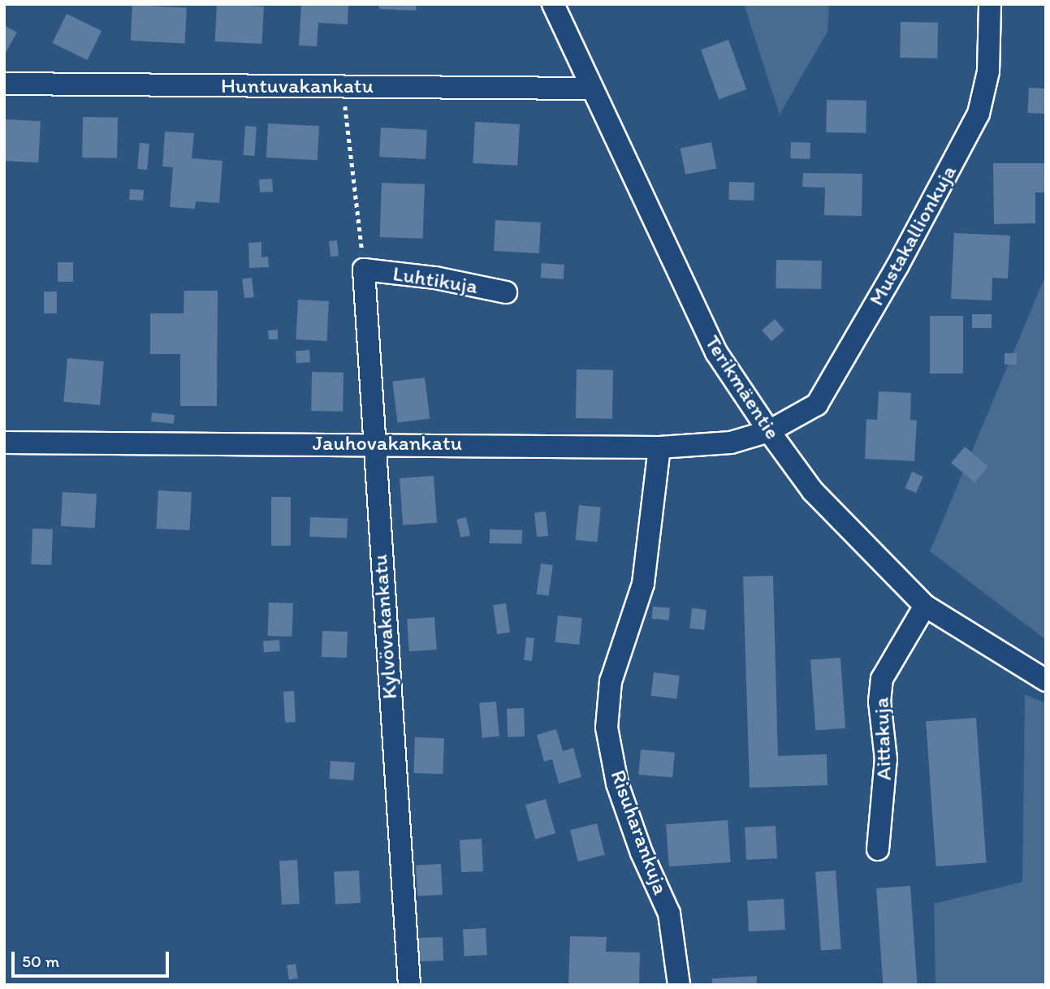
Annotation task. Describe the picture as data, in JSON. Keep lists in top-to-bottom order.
{
  "streets": {
    "street": [
      "Huntuvakankatu",
      "Mustakallionkuja",
      "Luhtikuja",
      "Terikmäentie",
      "Jauhovakankatu",
      "Kylvövakankatu",
      "Aittakuja",
      "Risuharankuja"
    ]
  },
  "crossings": [
    ["Huntuvakankatu", "Terikmäentie"],
    ["Mustakallionkuja", "Terikmäentie"],
    ["Mustakallionkuja", "Jauhovakankatu"],
    ["Luhtikuja", "Kylvövakankatu"],
    ["Terikmäentie", "Jauhovakankatu"],
    ["Terikmäentie", "Aittakuja"],
    ["Jauhovakankatu", "Kylvövakankatu"],
    ["Jauhovakankatu", "Risuharankuja"]
  ],
  "scale_bar": "50 m"
}
